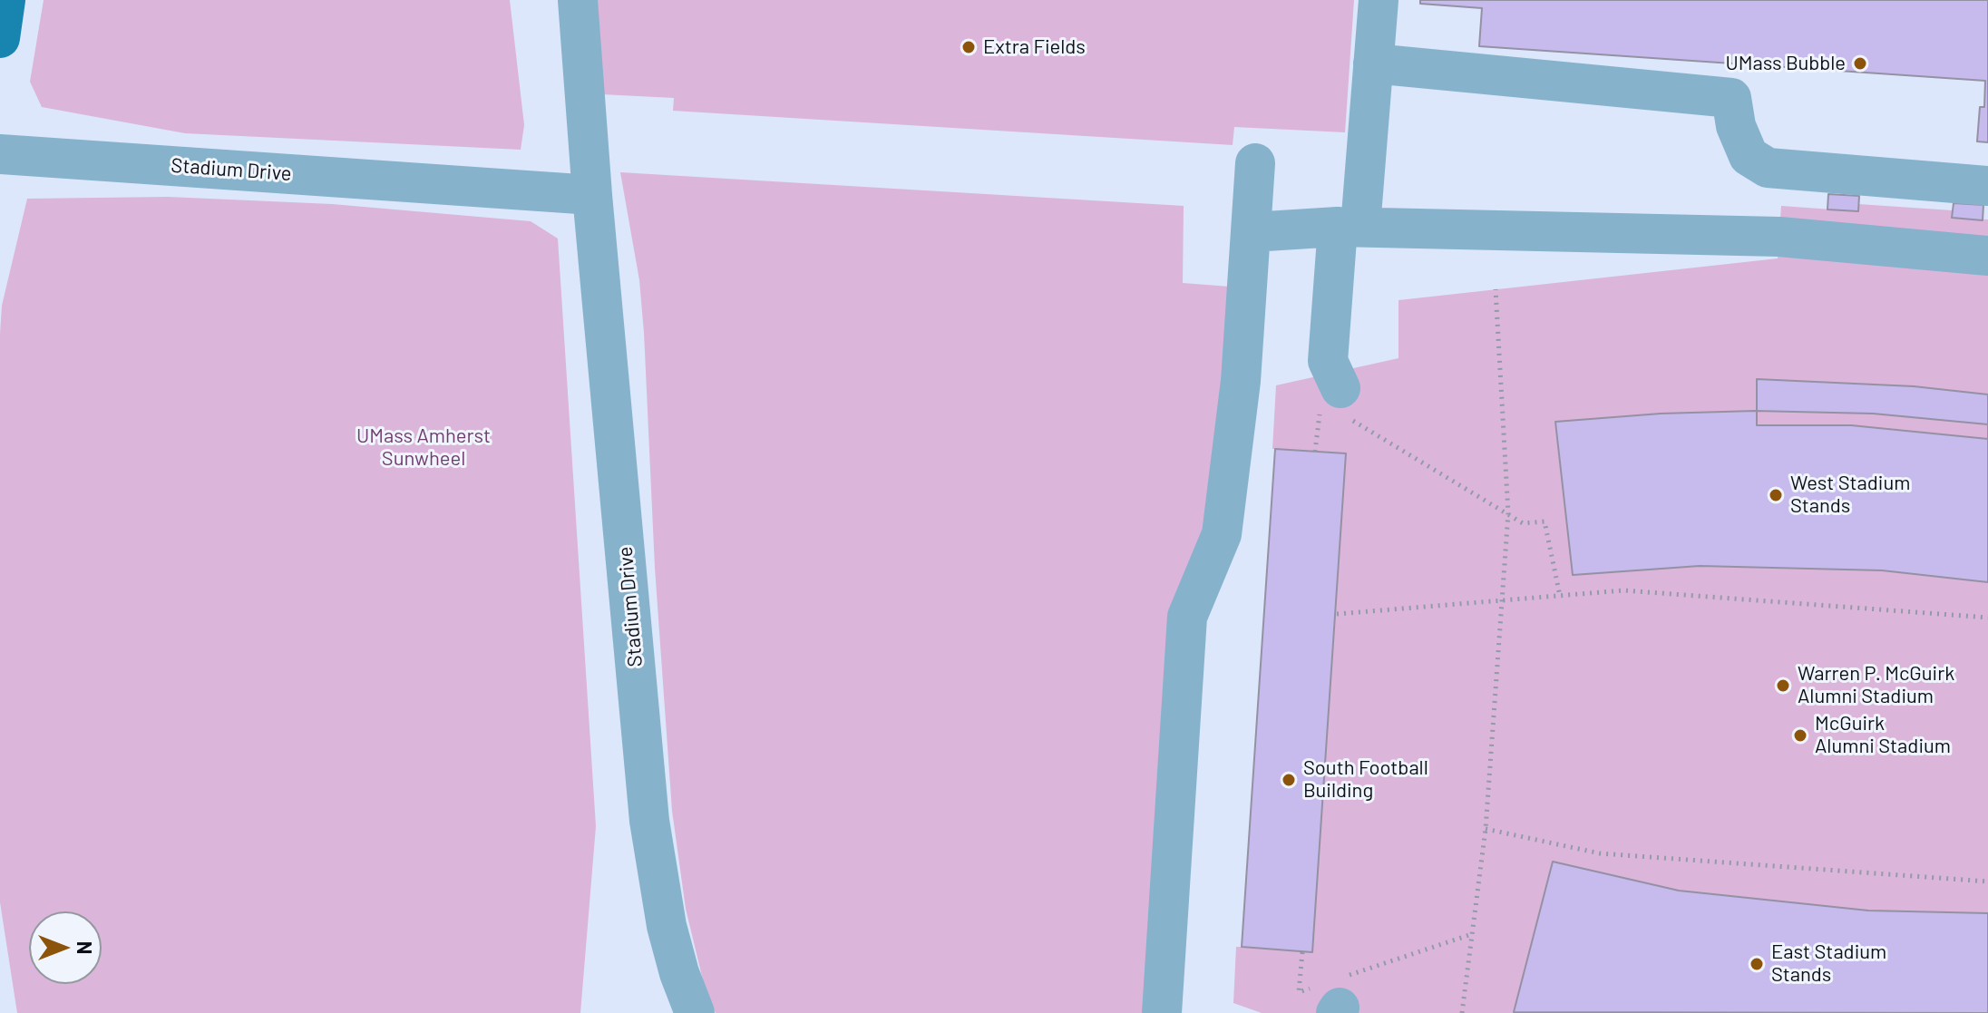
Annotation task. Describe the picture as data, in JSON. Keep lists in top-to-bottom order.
{
  "streets": {
    "street": ["Stadium Drive"]
  },
  "parks": ["UMass Amherst Sunwheel"],
  "places": [
    "Extra Fields",
    "UMass Bubble",
    "West Stadium Stands",
    "Warren P. McGuirk Alumni Stadium",
    "McGuirk Alumni Stadium",
    "South Football Building",
    "East Stadium Stands"
  ],
  "north": "right"
}
